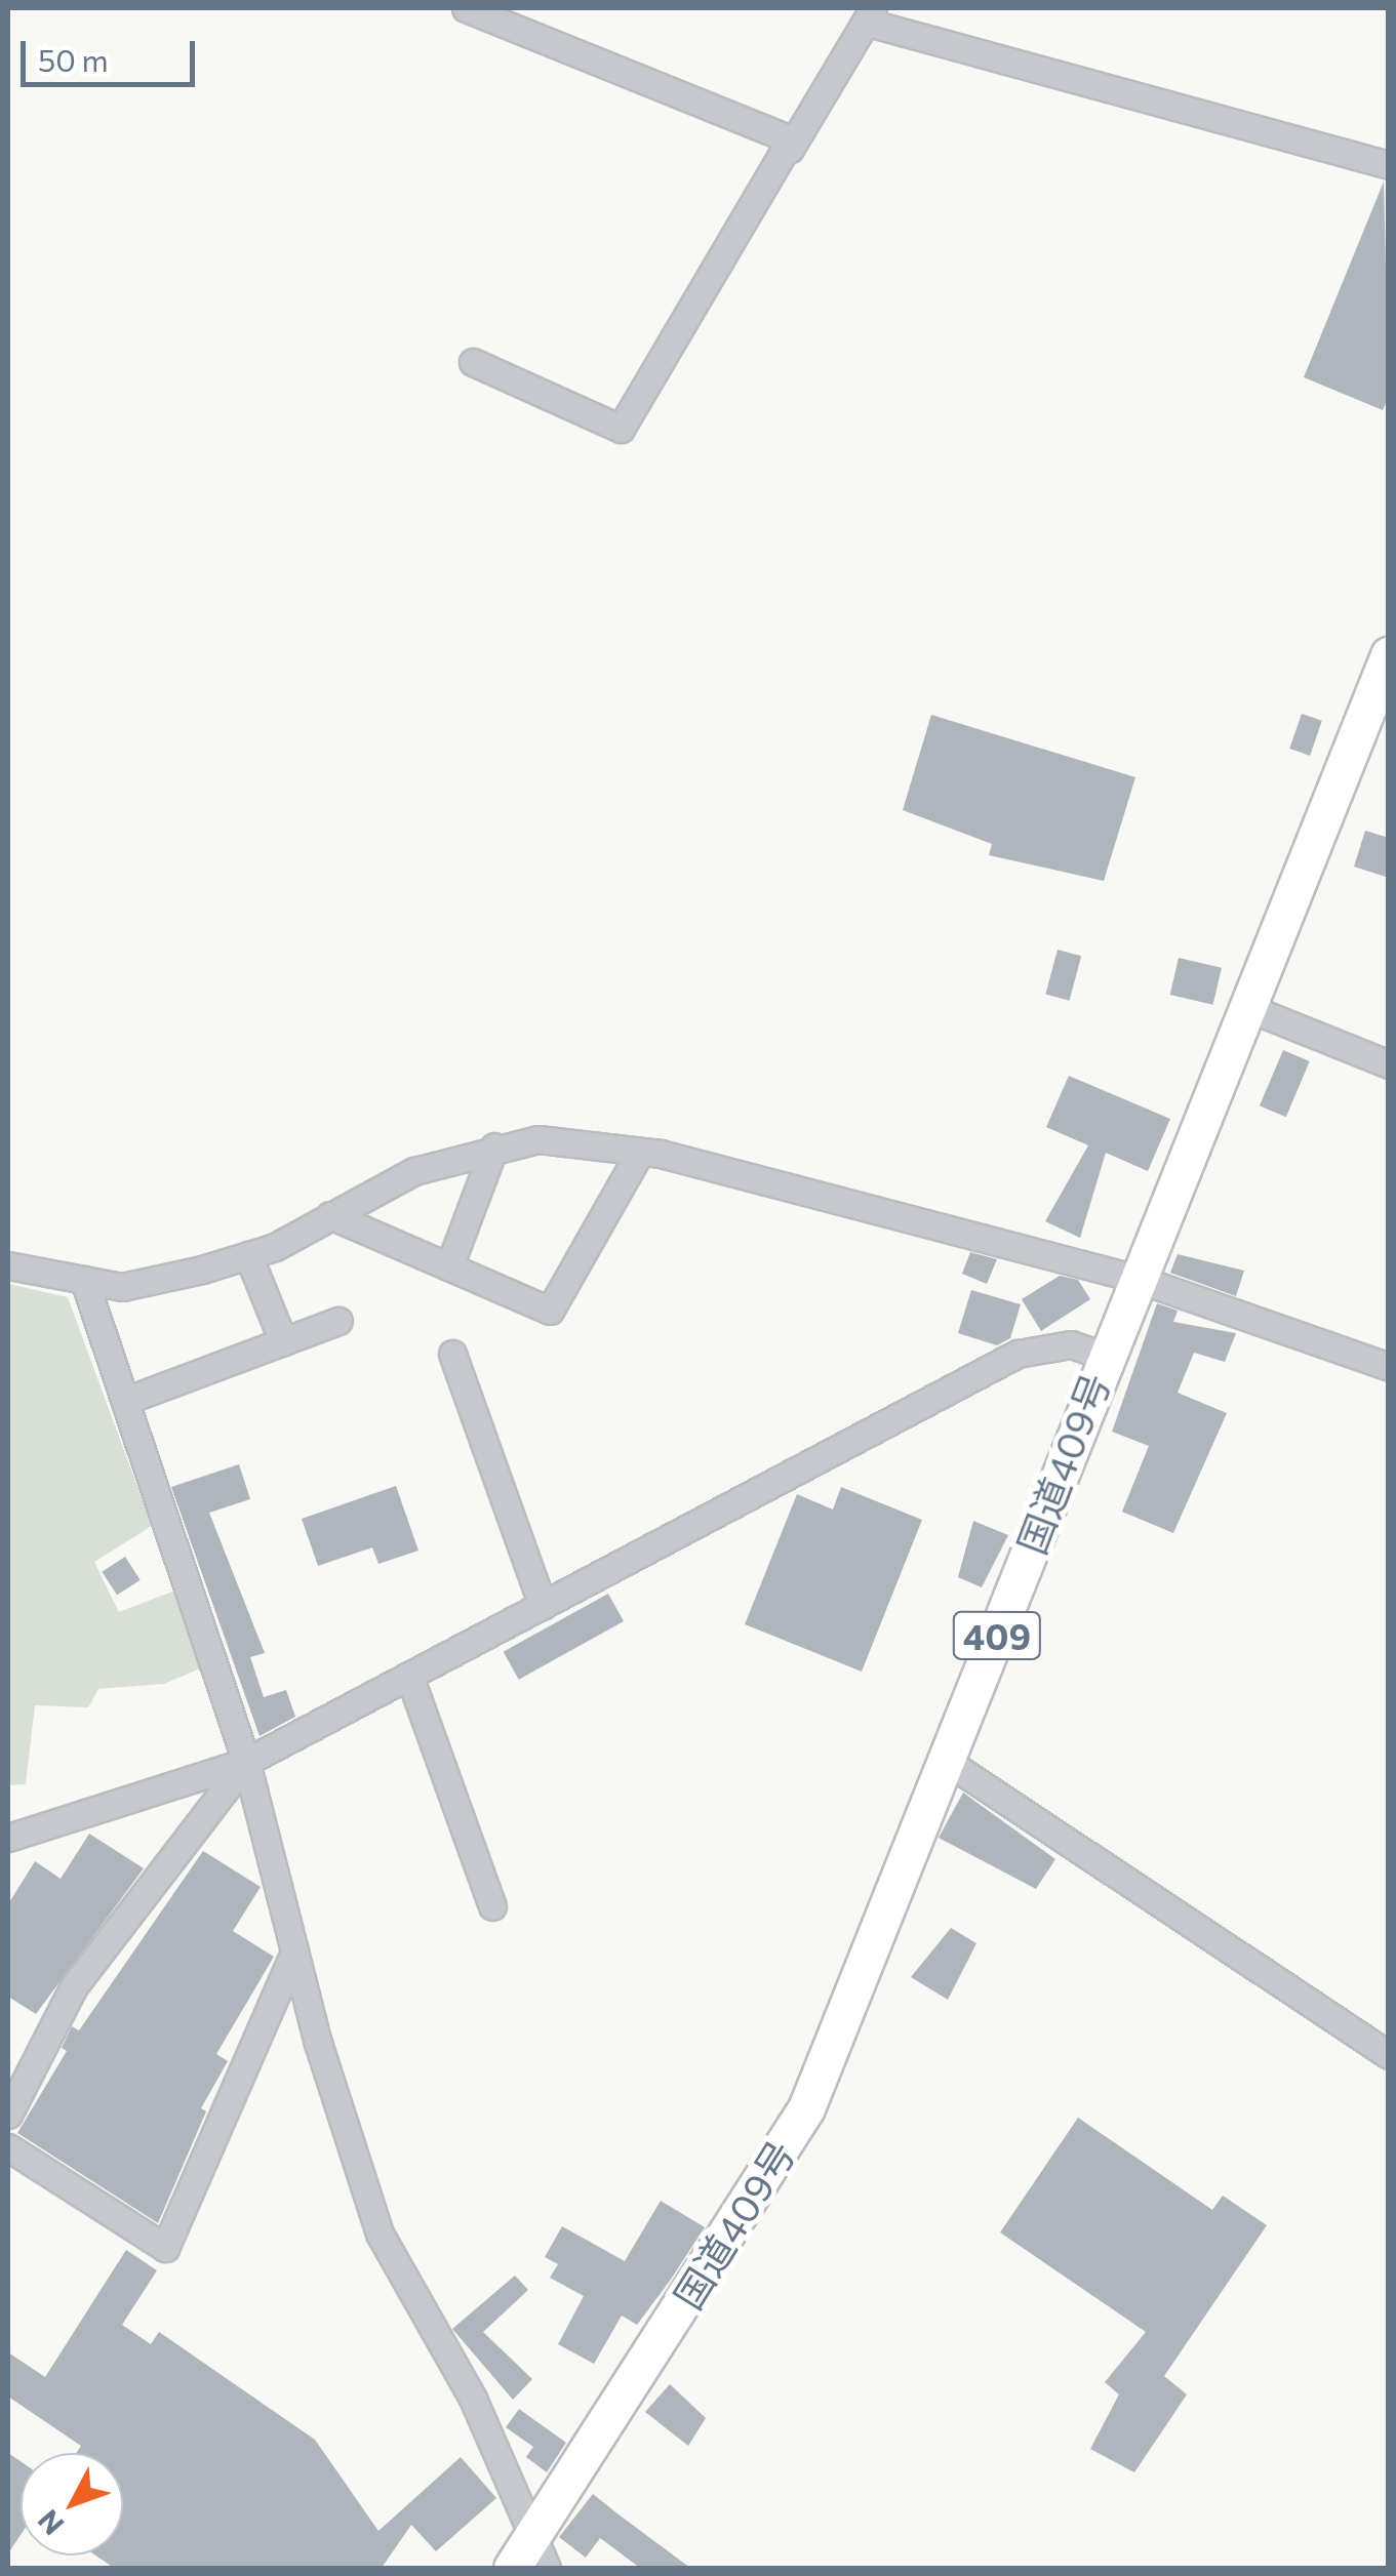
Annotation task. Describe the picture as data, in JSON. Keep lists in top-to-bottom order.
{
  "streets": {
    "highway": ["国道409号", "409"]
  },
  "scale_bar": "50 m",
  "north": "bottom left"
}
